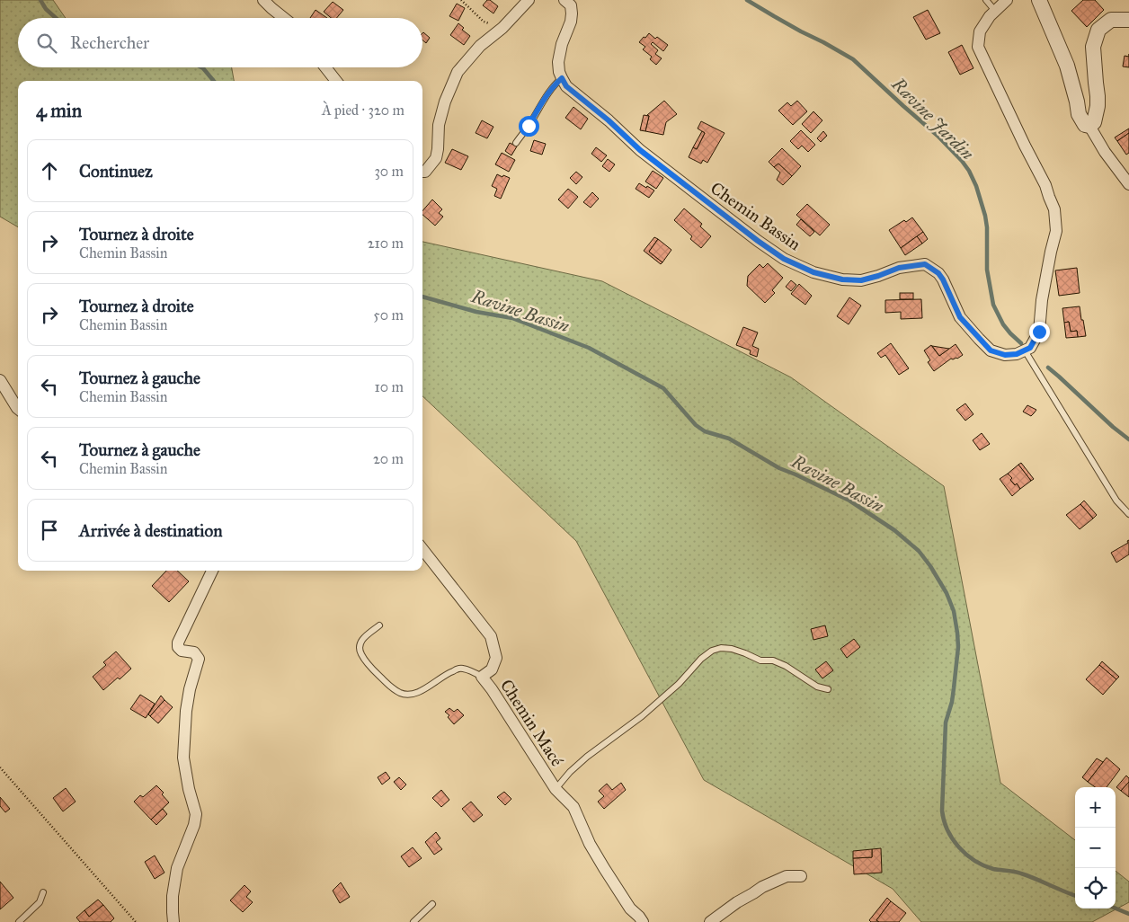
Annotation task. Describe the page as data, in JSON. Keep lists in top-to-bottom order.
{
  "streets": {
    "street": ["Chemin Bassin", "Chemin Macé"]
  },
  "water": ["Ravine Jardin", "Ravine Bassin"],
  "page": {
    "search": "Rechercher",
    "heading": ["4 min", "À pied · 320 m"],
    "list": [
      ["Continuez", "30 m"],
      ["Tournez à droite", "Chemin Bassin", "210 m"],
      ["Tournez à droite", "Chemin Bassin", "50 m"],
      ["Tournez à gauche", "Chemin Bassin", "10 m"],
      ["Tournez à gauche", "Chemin Bassin", "20 m"],
      "Arrivée à destination"
    ],
    "map_buttons": ["+", "−"]
  }
}
